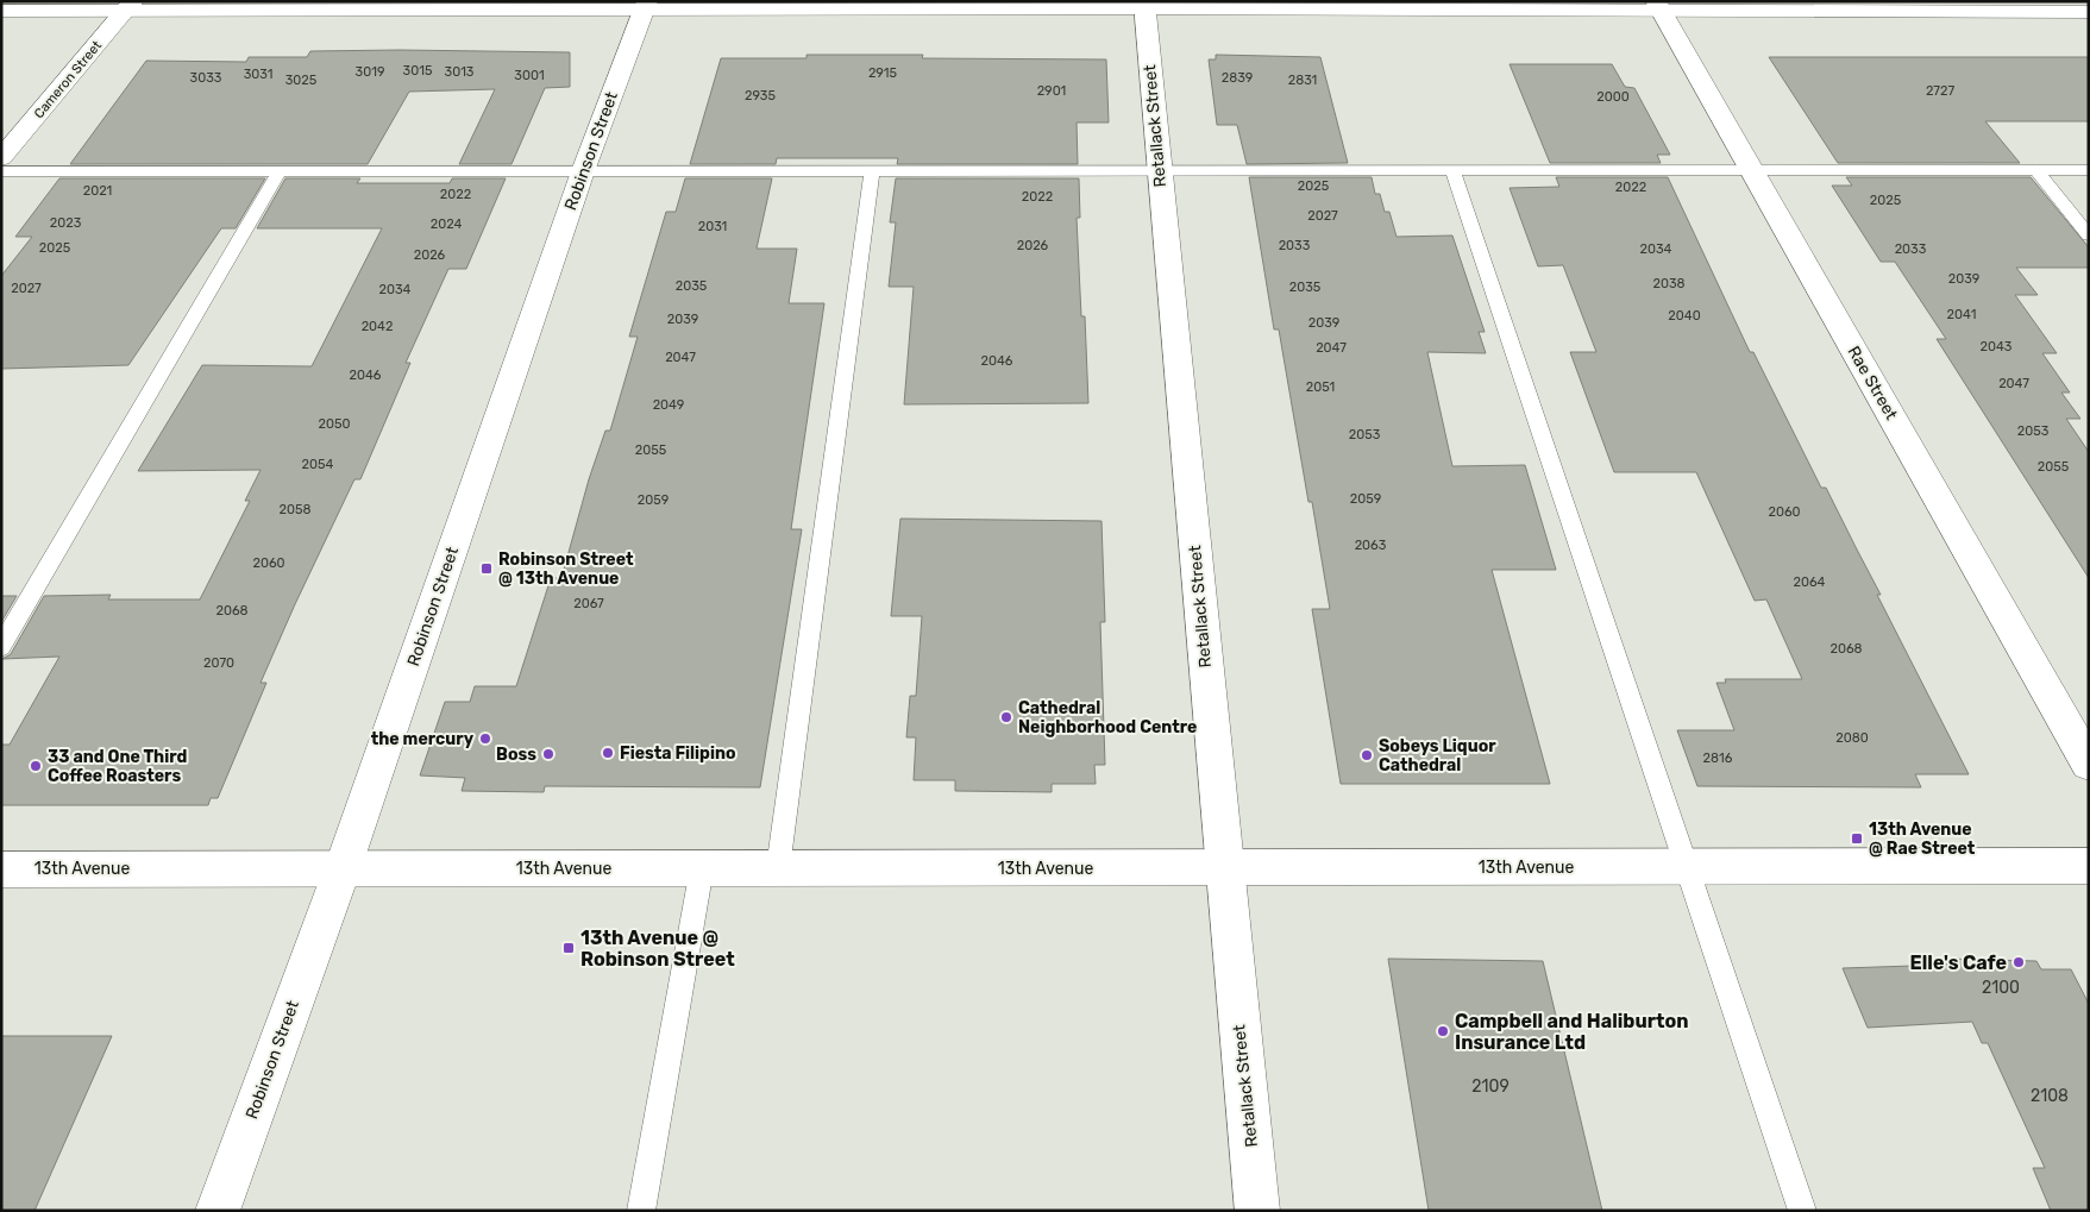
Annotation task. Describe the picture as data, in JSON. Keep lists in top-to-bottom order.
{
  "streets": {
    "street": [
      "Cameron Street",
      "Retallack Street",
      "Robinson Street",
      "Rae Street",
      "13th Avenue"
    ]
  },
  "crossings": [
    ["Retallack Street", "13th Avenue"],
    ["Robinson Street", "13th Avenue"]
  ],
  "places": {
    "transit": ["Robinson Street @ 13th Avenue", "13th Avenue @ Rae Street", "13th Avenue @ Robinson Street"],
    "other": [
      "Cathedral Neighborhood Centre",
      "the mercury",
      "Fiesta Filipino",
      "Boss",
      "Sobeys Liquor Cathedral",
      "33 and One Third Coffee Roasters",
      "Elle's Cafe",
      "Campbell and Haliburton Insurance Ltd"
    ]
  },
  "house_numbers": [
    "3015",
    "3019",
    "3013",
    "2915",
    "3031",
    "3001",
    "3033",
    "2839",
    "3025",
    "2831",
    "2901",
    "2727",
    "2935",
    "2000",
    "2025",
    "2022",
    "2021",
    "2022",
    "2022",
    "2025",
    "2027",
    "2023",
    "2024",
    "2031",
    "2026",
    "2033",
    "2025",
    "2034",
    "2033",
    "2026",
    "2039",
    "2038",
    "2035",
    "2035",
    "2027",
    "2034",
    "2041",
    "2040",
    "2039",
    "2039",
    "2042",
    "2043",
    "2047",
    "2047",
    "2046",
    "2046",
    "2047",
    "2051",
    "2049",
    "2050",
    "2053",
    "2053",
    "2055",
    "2054",
    "2055",
    "2059",
    "2059",
    "2058",
    "2060",
    "2063",
    "2060",
    "2064",
    "2067",
    "2068",
    "2068",
    "2070",
    "2080",
    "2816",
    "2100",
    "2109",
    "2108"
  ]
}
